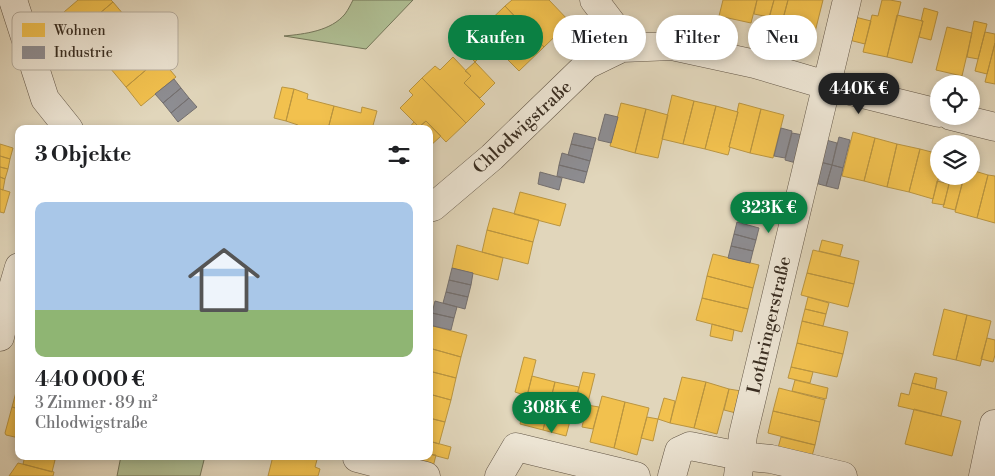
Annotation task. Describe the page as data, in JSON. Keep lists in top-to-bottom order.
{
  "streets": {
    "street": ["Chlodwigstraße", "Lothringerstraße"]
  },
  "crossings": [
    ["Chlodwigstraße", "Lothringerstraße"]
  ],
  "legend": ["Wohnen", "Industrie"],
  "page": {
    "chip": [
      "Kaufen",
      "Mieten",
      "Filter",
      "Neu"
    ],
    "price": ["440K €", "323K €", "308K €"],
    "heading": "3 Objekte",
    "list": [
      {
        "name": "440 000 €",
        "note": "3 Zimmer · 89 m² · Chlodwigstraße"
      }
    ]
  }
}
